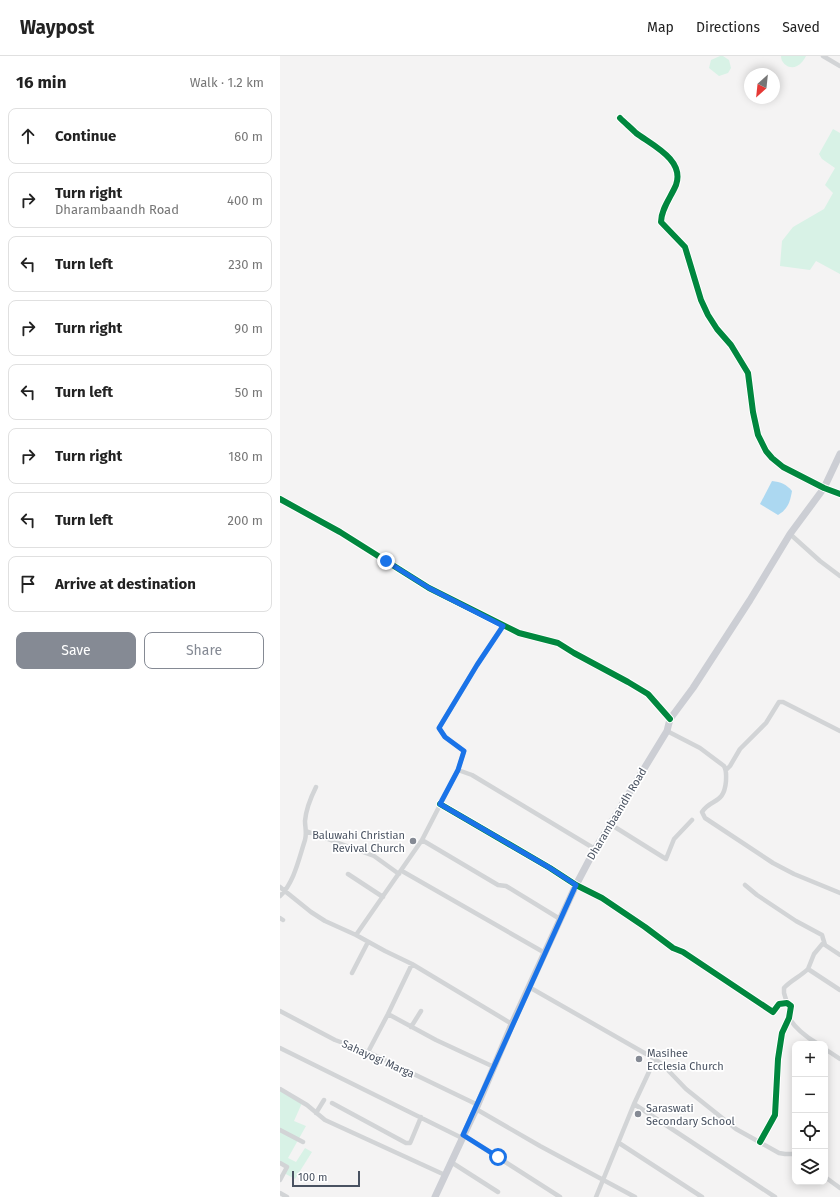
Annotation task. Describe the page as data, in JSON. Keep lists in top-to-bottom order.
{
  "streets": {
    "main road": ["Dharambaandh Road"],
    "street": ["Sahayogi Marga"]
  },
  "crossings": [
    ["Dharambaandh Road", "Sahayogi Marga"]
  ],
  "places": ["Baluwahi Christian Revival Church", "Masihee Ecclesia Church", "Saraswati Secondary School"],
  "scale_bar": "100 m",
  "north": "bottom left",
  "page": {
    "header": "Waypost",
    "nav": ["Map", "Directions", "Saved"],
    "heading": ["16 min", "Walk · 1.2 km"],
    "list": [
      ["Continue", "60 m"],
      ["Turn right", "Dharambaandh Road", "400 m"],
      ["Turn left", "230 m"],
      ["Turn right", "90 m"],
      ["Turn left", "50 m"],
      ["Turn right", "180 m"],
      ["Turn left", "200 m"],
      "Arrive at destination"
    ],
    "buttons": ["Save", "Share"],
    "map_buttons": ["+", "−"],
    "scale": "100 m"
  }
}
